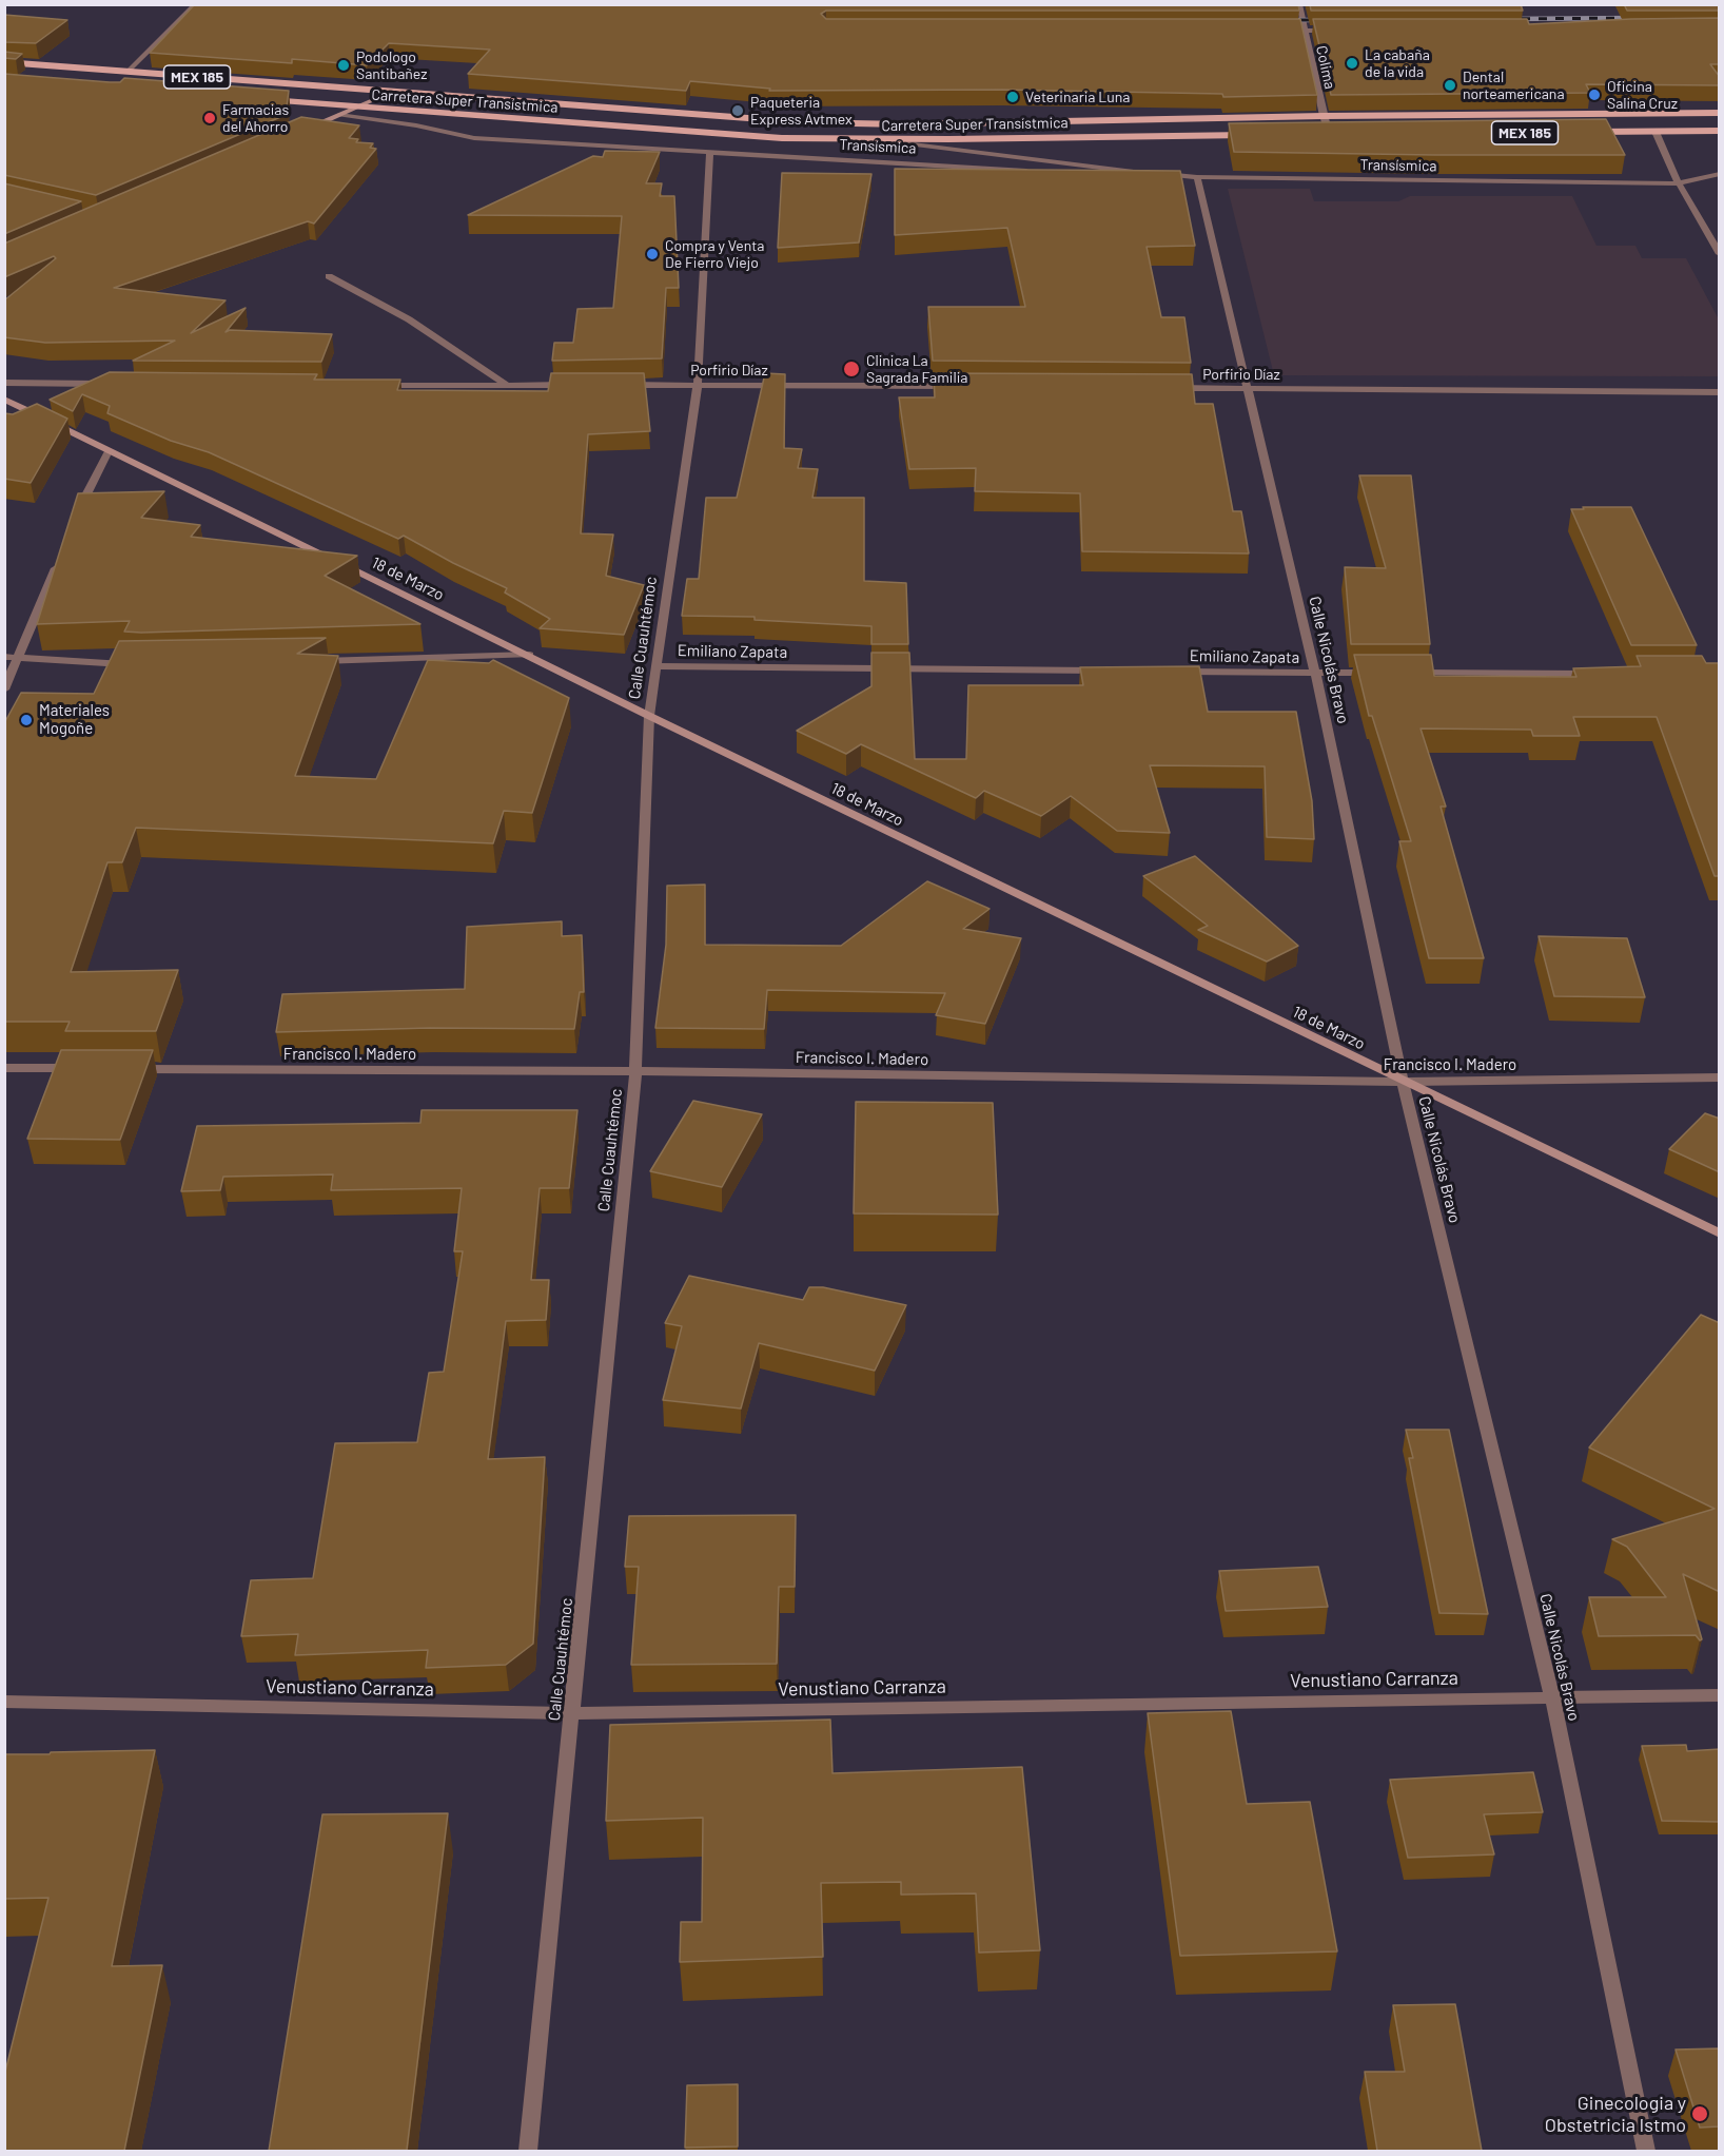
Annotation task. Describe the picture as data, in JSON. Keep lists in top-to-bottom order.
{
  "streets": {
    "main road": ["MEX 185", "Carretera Super Transístmica", "18 de Marzo"],
    "street": [
      "Colima",
      "Transísmica",
      "Porfirio Díaz",
      "Calle Cuauhtémoc",
      "Emiliano Zapata",
      "Calle Nicolás Bravo",
      "Francisco I. Madero",
      "Venustiano Carranza"
    ]
  },
  "crossings": [
    ["Colima", "MEX 185"],
    ["Colima", "Carretera Super Transístmica"],
    ["MEX 185", "Carretera Super Transístmica"],
    ["Carretera Super Transístmica", "Transísmica"],
    ["Transísmica", "Calle Cuauhtémoc"],
    ["Transísmica", "Calle Nicolás Bravo"],
    ["Porfirio Díaz", "Calle Cuauhtémoc"],
    ["Porfirio Díaz", "Calle Nicolás Bravo"],
    ["18 de Marzo", "Calle Cuauhtémoc"],
    ["18 de Marzo", "Calle Nicolás Bravo"],
    ["18 de Marzo", "Francisco I. Madero"],
    ["Calle Cuauhtémoc", "Emiliano Zapata"],
    ["Calle Cuauhtémoc", "Francisco I. Madero"],
    ["Calle Cuauhtémoc", "Venustiano Carranza"],
    ["Emiliano Zapata", "Calle Nicolás Bravo"],
    ["Calle Nicolás Bravo", "Francisco I. Madero"],
    ["Calle Nicolás Bravo", "Venustiano Carranza"]
  ],
  "places": [
    "La cabaña de la vida",
    "Podologo Santibañez",
    "Dental norteamericana",
    "Oficina Salina Cruz",
    "Veterinaria Luna",
    "Paqueteria Express Avtmex",
    "Farmacias del Ahorro",
    "Compra y Venta De Fierro Viejo",
    "Clinica La Sagrada Familia",
    "Materiales Mogoñe",
    "Ginecologia y Obstetricia Istmo"
  ]
}
